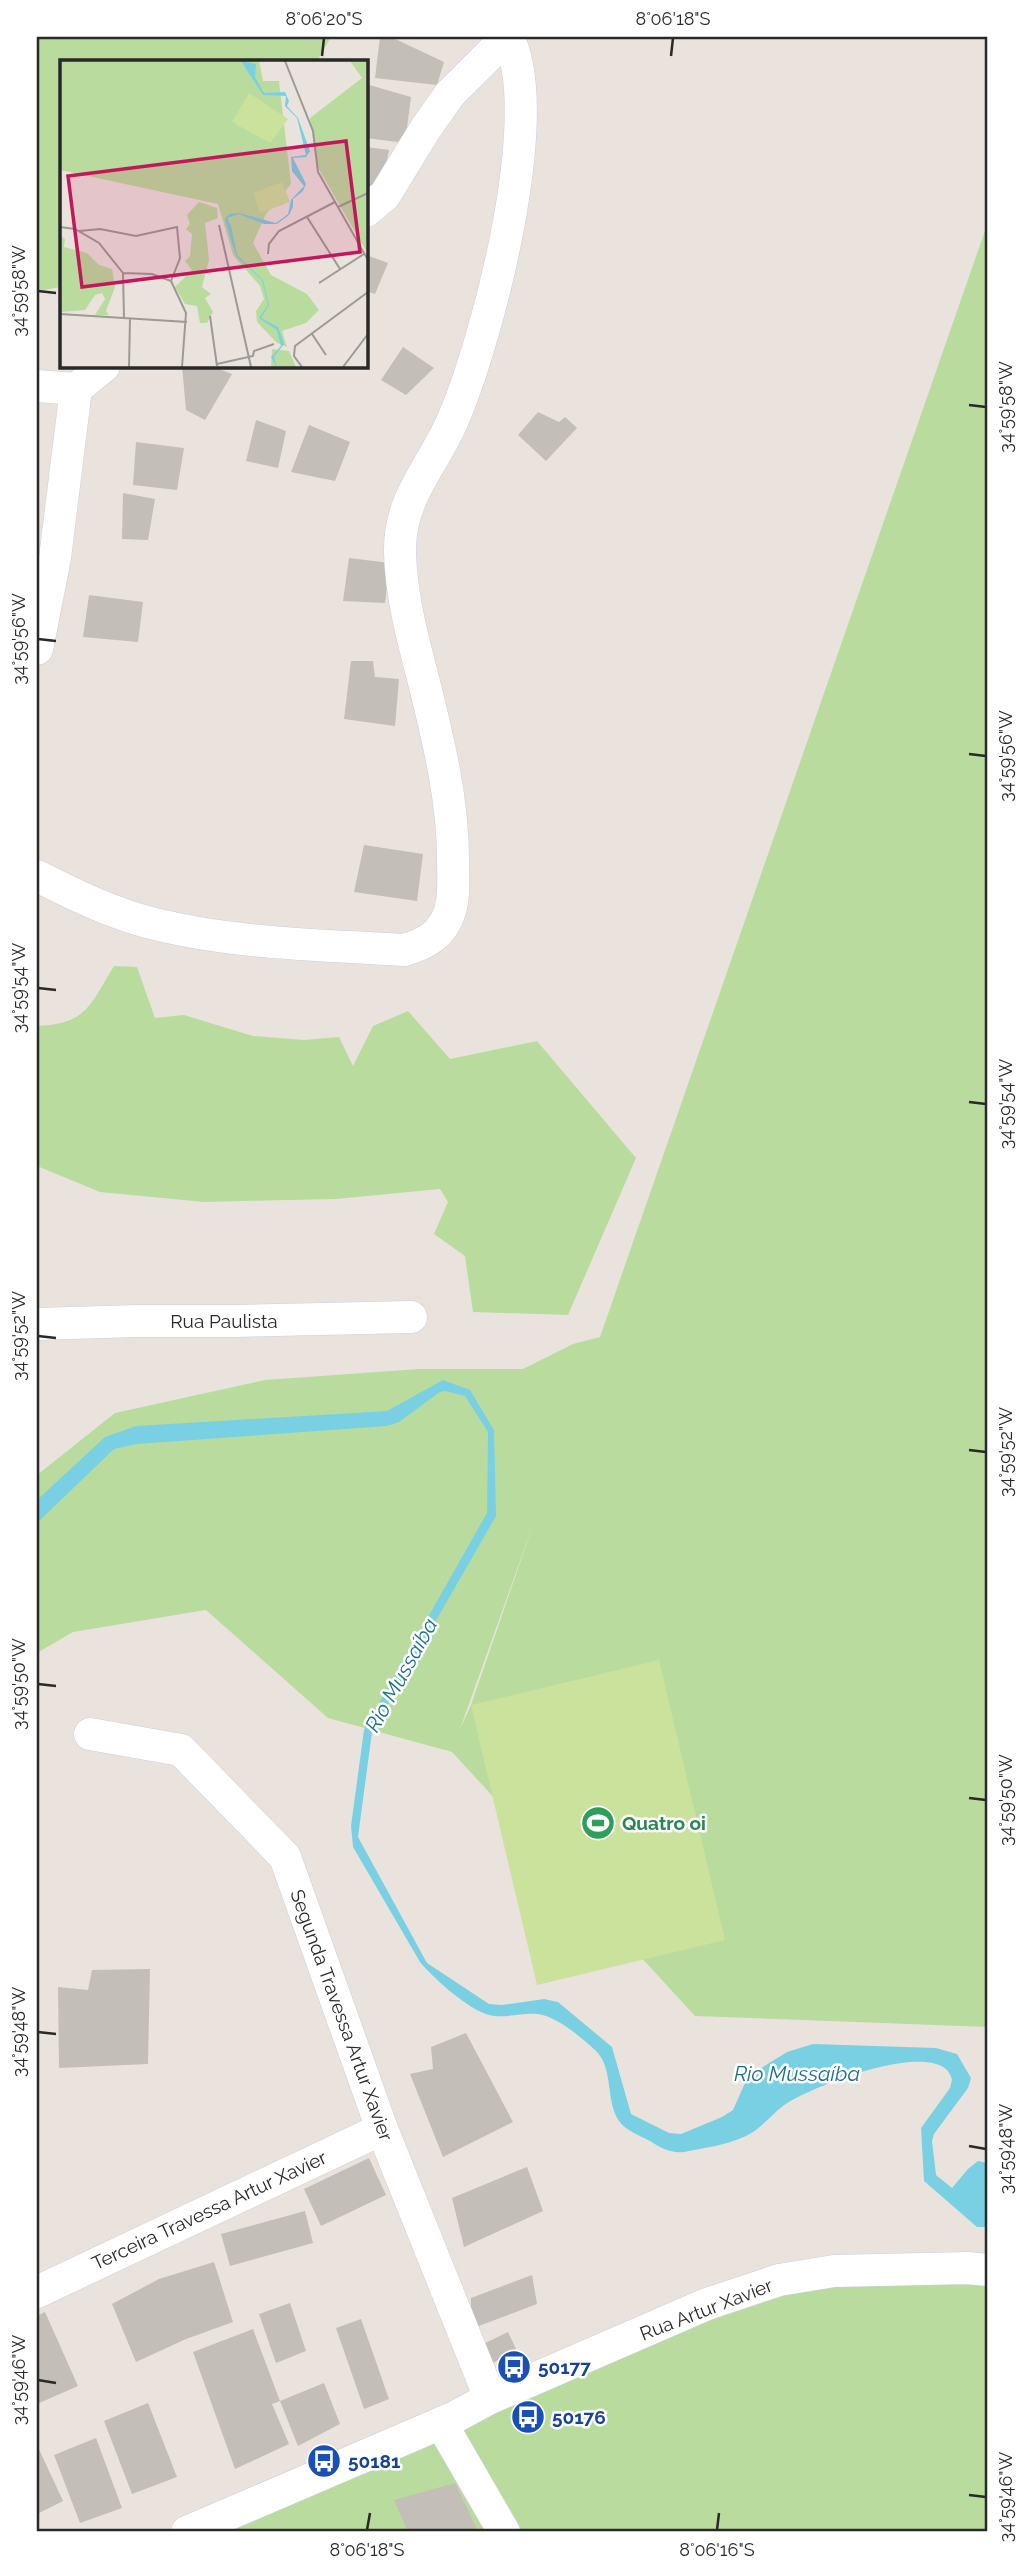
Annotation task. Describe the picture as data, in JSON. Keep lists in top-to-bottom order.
{
  "streets": {
    "street": [
      "Rua Paulista",
      "Segunda Travessa Artur Xavier",
      "Terceira Travessa Artur Xavier",
      "Rua Artur Xavier"
    ]
  },
  "crossings": [
    ["Segunda Travessa Artur Xavier", "Terceira Travessa Artur Xavier"],
    ["Segunda Travessa Artur Xavier", "Rua Artur Xavier"]
  ],
  "water": ["Rio Mussaíba"],
  "places": {
    "sports": ["Quatro oi"],
    "bus stop": ["50177", "50176", "50181"]
  },
  "coordinates": [
    "8°06'20\"S",
    "8°06'18\"S",
    "34°59'58\"W",
    "34°59'56\"W",
    "34°59'54\"W",
    "34°59'52\"W",
    "34°59'50\"W",
    "34°59'48\"W",
    "34°59'46\"W",
    "8°06'16\"S"
  ]
}
